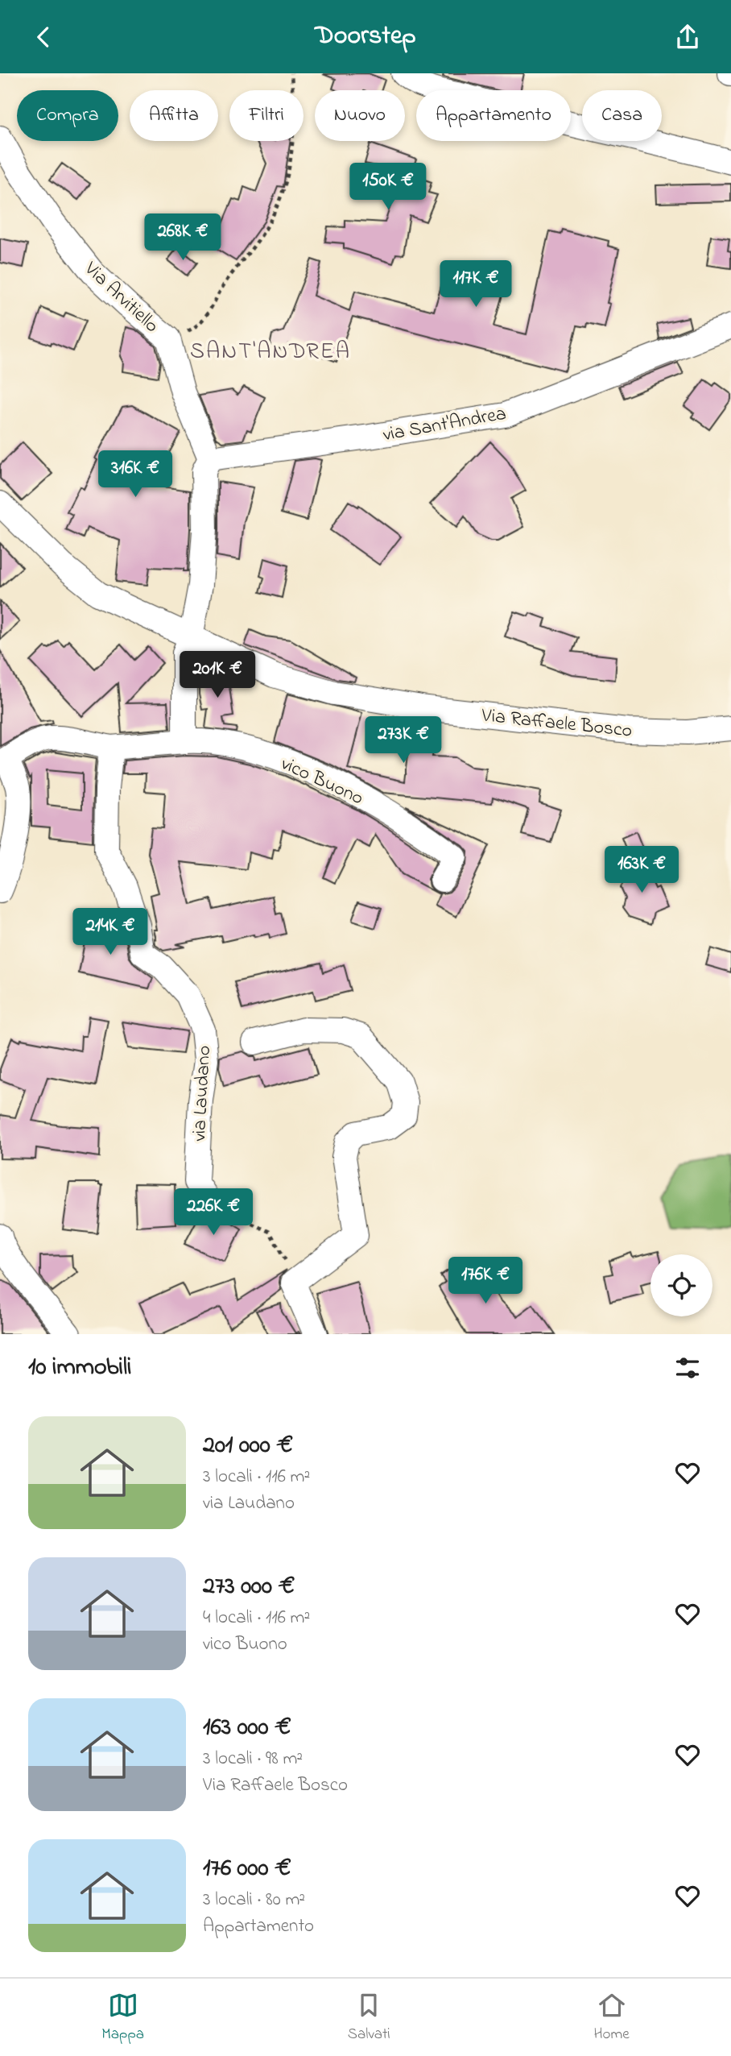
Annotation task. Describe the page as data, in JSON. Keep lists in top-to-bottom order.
{
  "streets": {
    "street": [
      "Via Arvitiello",
      "via Sant'Andrea",
      "Via Raffaele Bosco",
      "vico Buono",
      "via Laudano"
    ]
  },
  "crossings": [
    ["Via Arvitiello", "via Sant'Andrea"]
  ],
  "districts": ["SANT'ANDREA"],
  "page": {
    "header": "Doorstep",
    "chip": [
      "Compra",
      "Affitta",
      "Filtri",
      "Nuovo",
      "Appartamento",
      "Casa"
    ],
    "price": [
      "150K €",
      "268K €",
      "117K €",
      "316K €",
      "201K €",
      "273K €",
      "163K €",
      "214K €",
      "226K €",
      "176K €"
    ],
    "heading": "10 immobili",
    "list": [
      {
        "name": "201 000 €",
        "note": "3 locali · 116 m² · via Laudano"
      },
      {
        "name": "273 000 €",
        "note": "4 locali · 116 m² · vico Buono"
      },
      {
        "name": "163 000 €",
        "note": "3 locali · 98 m² · Via Raffaele Bosco"
      },
      {
        "name": "176 000 €",
        "note": "3 locali · 80 m² · Appartamento"
      }
    ],
    "tabs": ["Mappa", "Salvati", "Home"]
  }
}
